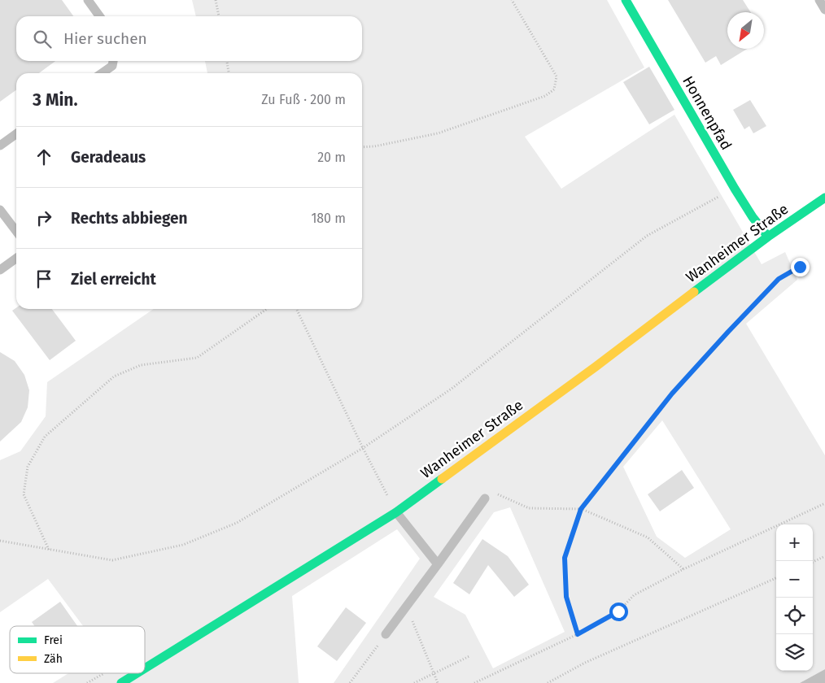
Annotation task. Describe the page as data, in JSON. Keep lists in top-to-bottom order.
{
  "streets": {
    "street": ["Honnenpfad", "Wanheimer Straße"]
  },
  "crossings": [
    ["Honnenpfad", "Wanheimer Straße"]
  ],
  "legend": ["Frei", "Zäh"],
  "north": "bottom left",
  "page": {
    "search": "Hier suchen",
    "heading": ["3 Min.", "Zu Fuß · 200 m"],
    "list": [
      ["Geradeaus", "20 m"],
      ["Rechts abbiegen", "180 m"],
      "Ziel erreicht"
    ],
    "map_buttons": ["+", "−"]
  }
}
